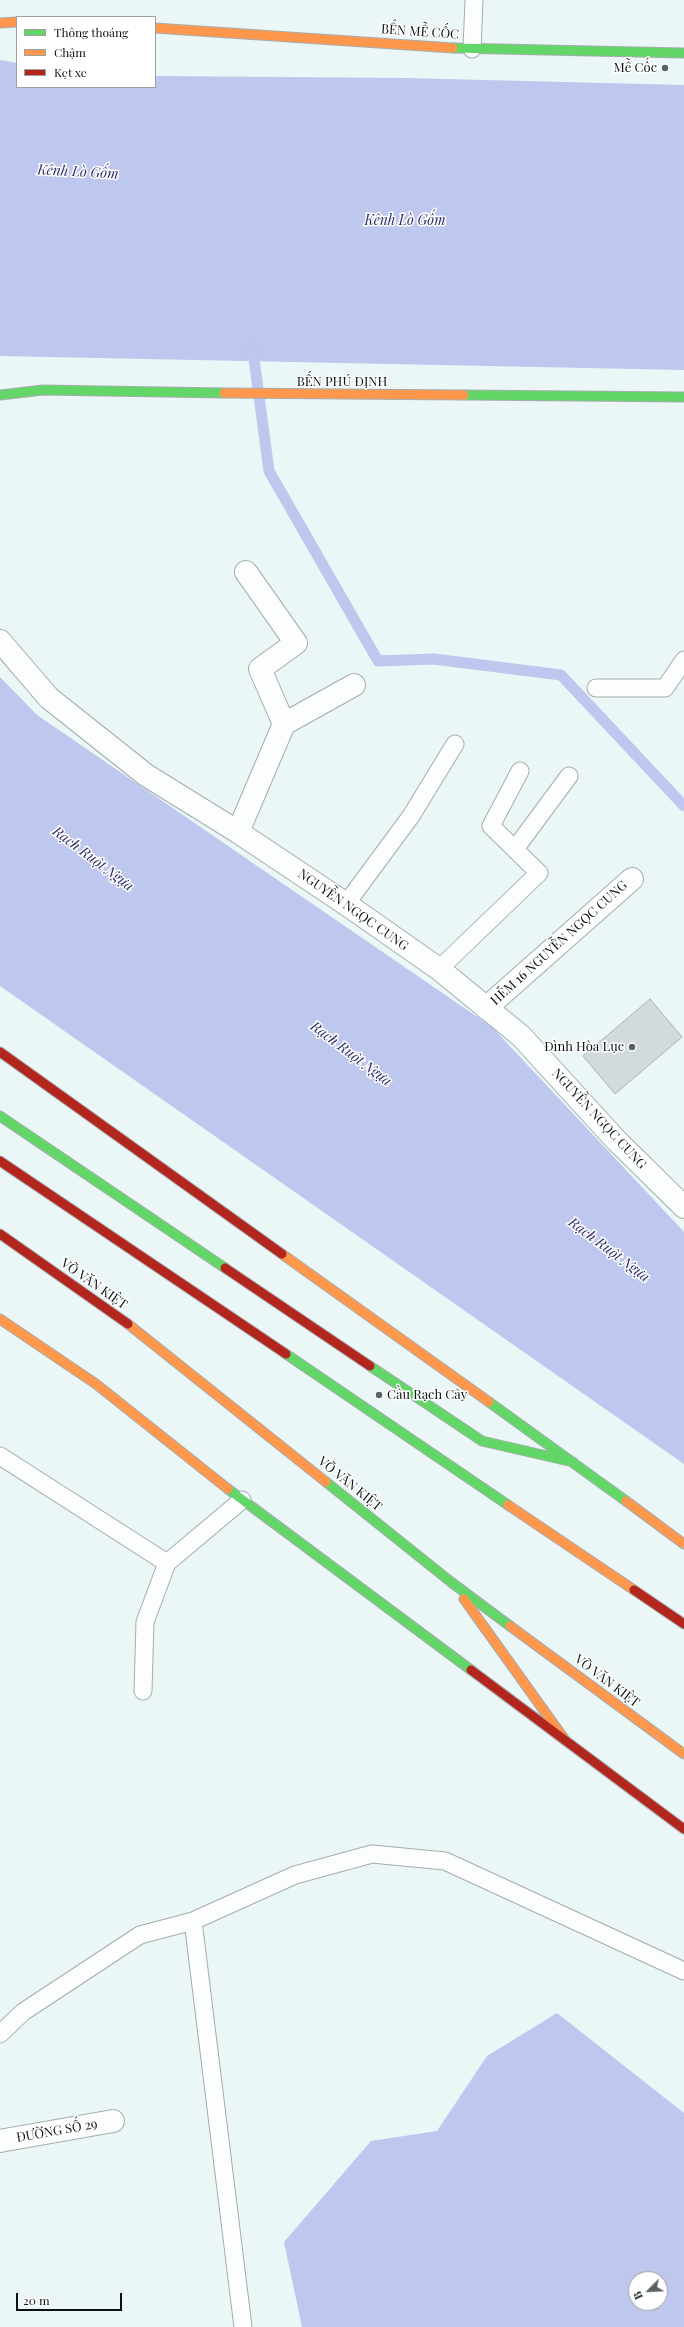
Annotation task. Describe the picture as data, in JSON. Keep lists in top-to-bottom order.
{
  "streets": {
    "main road": ["BẾN MỄ CỐC", "BẾN PHÚ ĐỊNH", "VÕ VĂN KIỆT"],
    "street": ["NGUYỄN NGỌC CUNG", "HẺM 16 NGUYỄN NGỌC CUNG", "ĐƯỜNG SỐ 29"]
  },
  "crossings": [
    ["NGUYỄN NGỌC CUNG", "HẺM 16 NGUYỄN NGỌC CUNG"]
  ],
  "water": ["Kênh Lò Gốm", "Rạch Ruột Ngựa"],
  "places": ["Mễ Cốc", "Đình Hòa Lục", "Cầu Rạch Cây"],
  "legend": ["Thông thoáng", "Chậm", "Kẹt xe"],
  "scale_bar": "20 m",
  "north": "bottom left"
}
